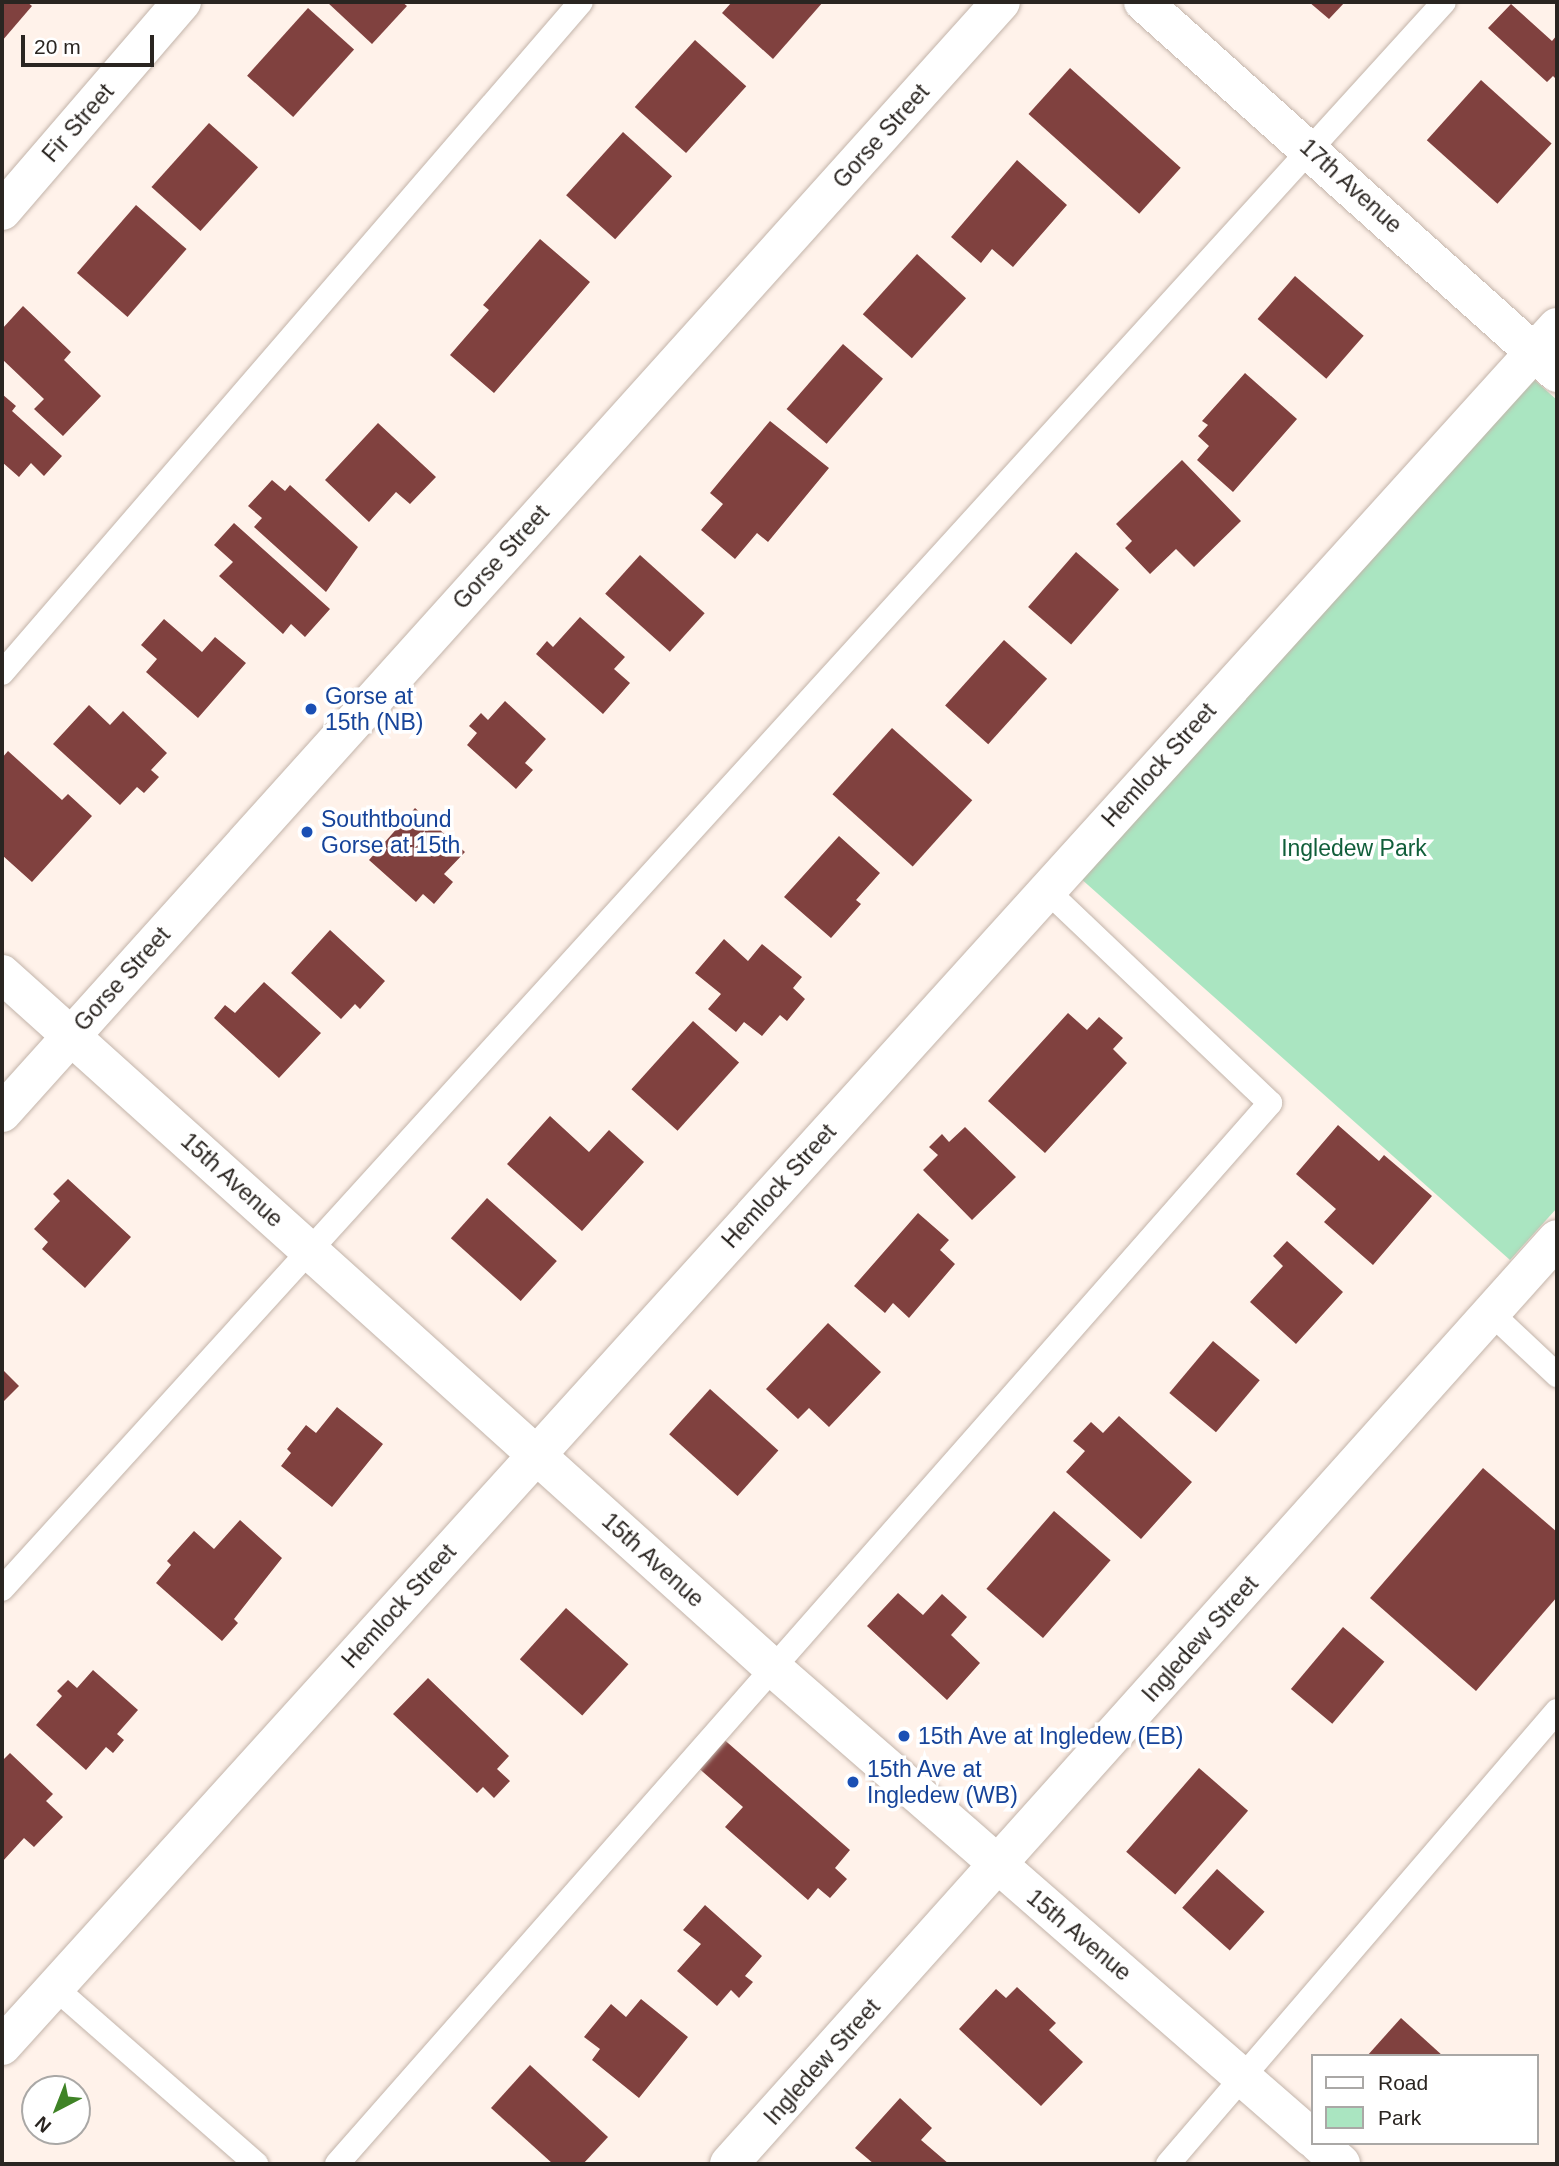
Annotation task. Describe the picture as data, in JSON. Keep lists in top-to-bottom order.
{
  "streets": {
    "street": [
      "Fir Street",
      "Gorse Street",
      "17th Avenue",
      "Hemlock Street",
      "15th Avenue",
      "Ingledew Street"
    ]
  },
  "crossings": [
    ["Gorse Street", "15th Avenue"],
    ["17th Avenue", "Hemlock Street"],
    ["Hemlock Street", "15th Avenue"],
    ["15th Avenue", "Ingledew Street"]
  ],
  "parks": ["Ingledew Park"],
  "places": [
    "Gorse at 15th (NB)",
    "Southtbound Gorse at 15th",
    "15th Ave at Ingledew (EB)",
    "15th Ave at Ingledew (WB)"
  ],
  "legend": ["Road", "Park"],
  "scale_bar": "20 m",
  "north": "bottom left"
}
